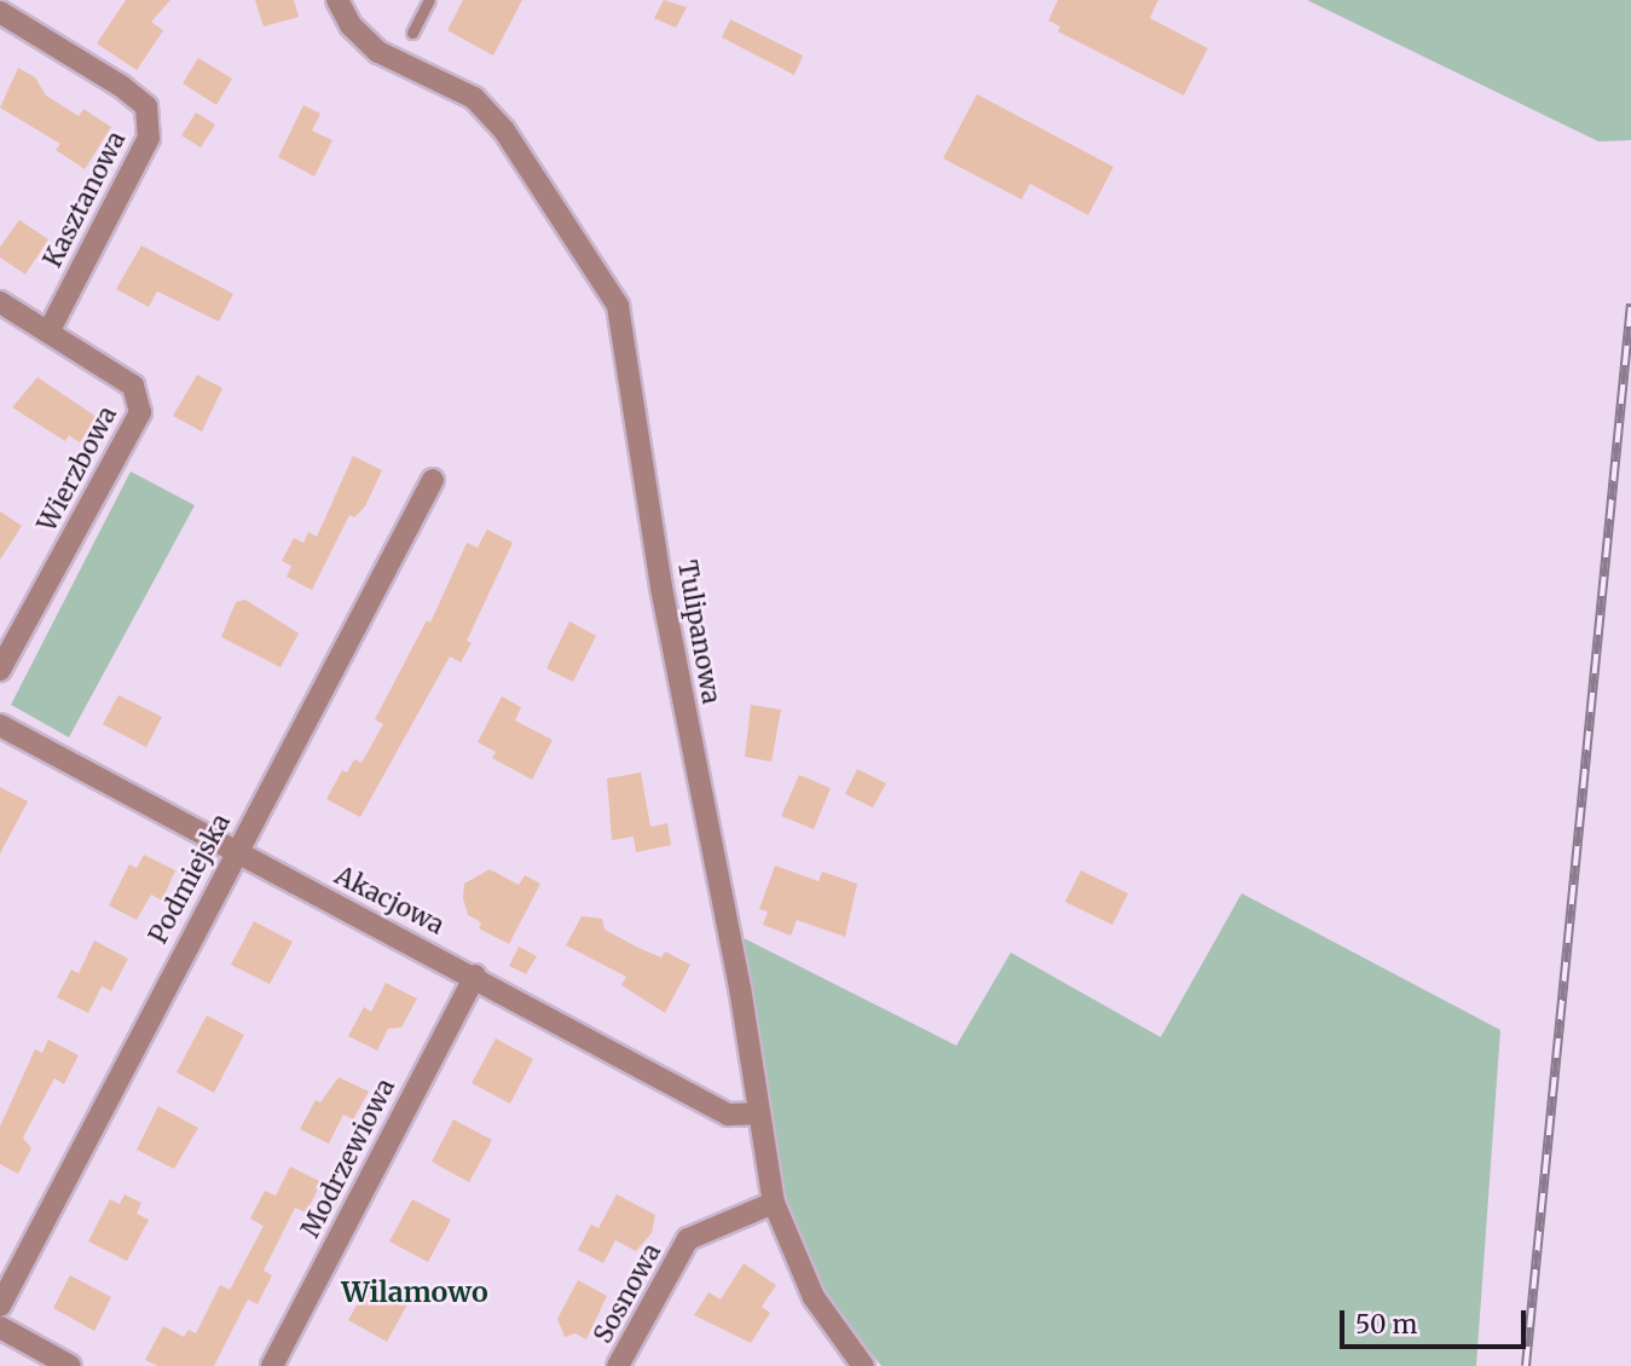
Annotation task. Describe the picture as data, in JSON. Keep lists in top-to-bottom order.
{
  "streets": {
    "street": [
      "Kasztanowa",
      "Wierzbowa",
      "Tulipanowa",
      "Podmiejska",
      "Akacjowa",
      "Modrzewiowa",
      "Sosnowa"
    ]
  },
  "crossings": [
    ["Kasztanowa", "Wierzbowa"],
    ["Tulipanowa", "Akacjowa"],
    ["Tulipanowa", "Sosnowa"],
    ["Podmiejska", "Akacjowa"],
    ["Akacjowa", "Modrzewiowa"]
  ],
  "districts": ["Wilamowo"],
  "scale_bar": "50 m"
}
